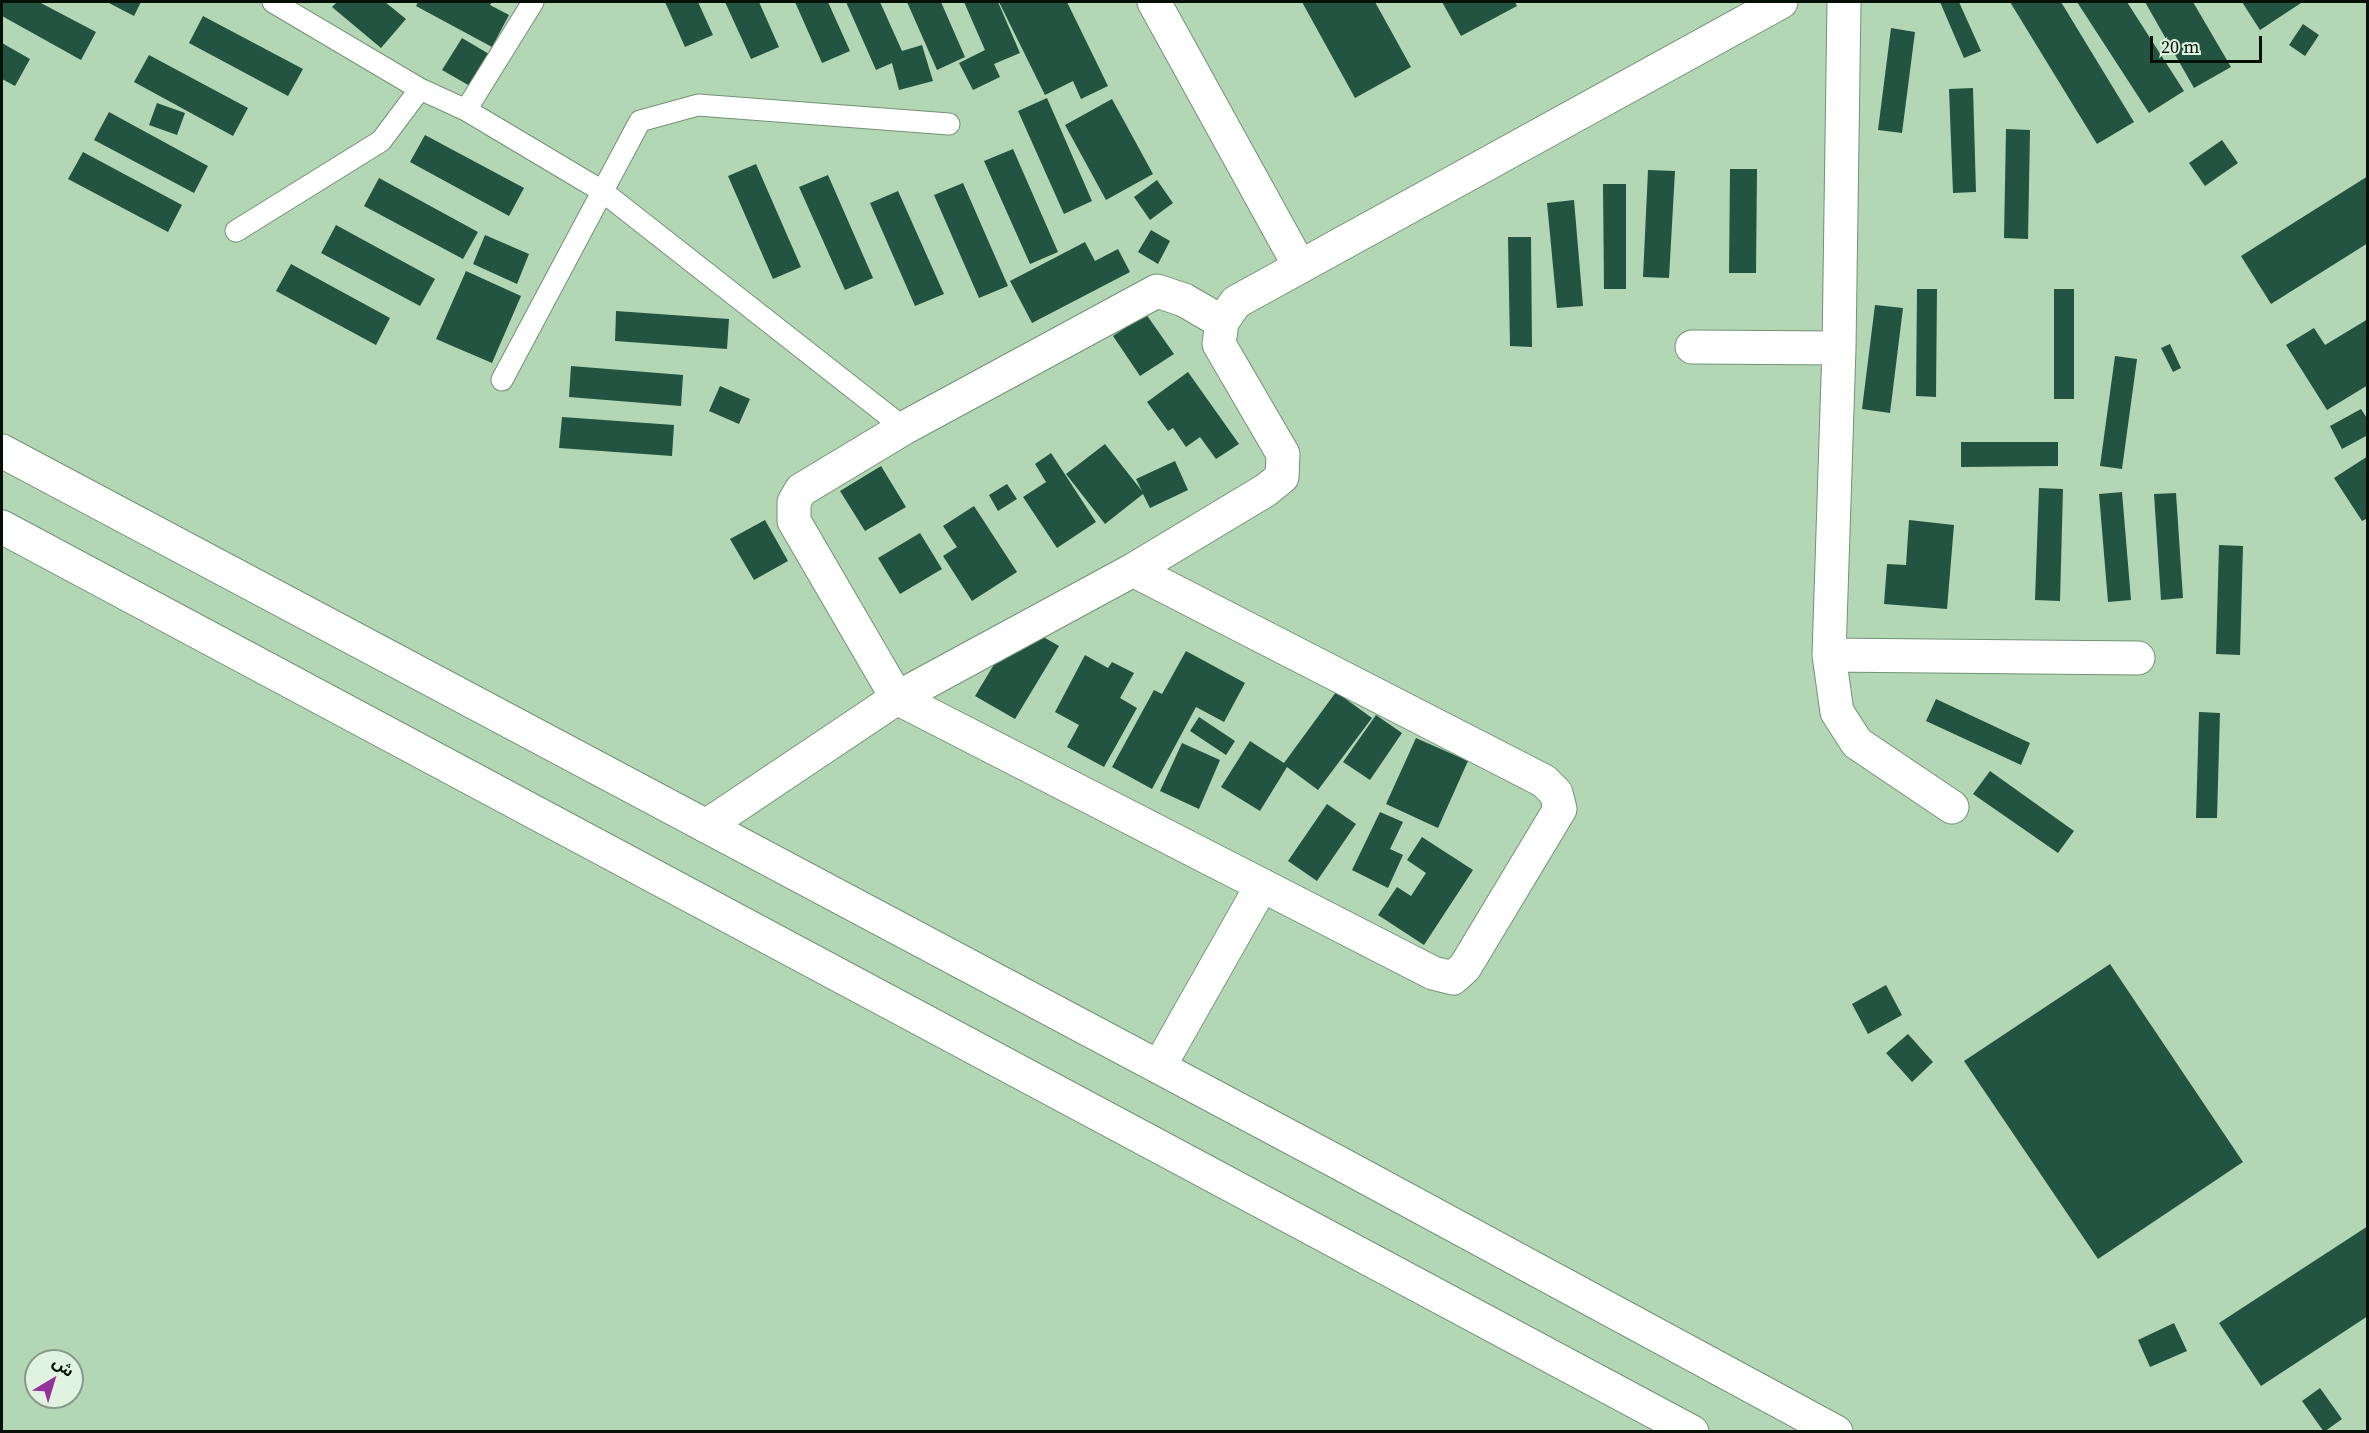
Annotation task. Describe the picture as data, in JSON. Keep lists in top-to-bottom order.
{
  "scale_bar": "20 m",
  "north": "top right"
}
